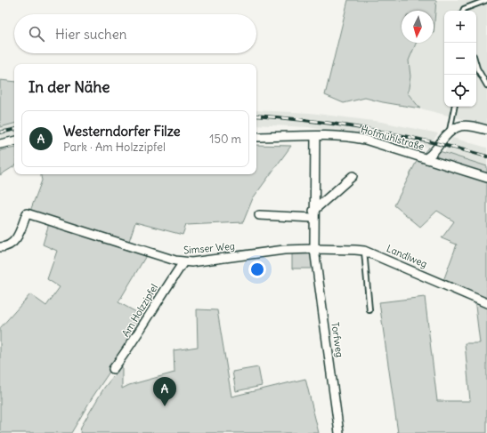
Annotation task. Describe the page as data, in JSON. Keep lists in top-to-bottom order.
{
  "streets": {
    "street": [
      "Hofmühlstraße",
      "Simser Weg",
      "Landlweg",
      "Am Holzzipfel",
      "Torfweg"
    ]
  },
  "crossings": [
    ["Simser Weg", "Landlweg"],
    ["Simser Weg", "Am Holzzipfel"],
    ["Simser Weg", "Torfweg"],
    ["Landlweg", "Torfweg"]
  ],
  "north": "bottom",
  "page": {
    "map_buttons": ["+", "−"],
    "search": "Hier suchen",
    "heading": "In der Nähe",
    "list": [
      {
        "mark": "A",
        "name": "Westerndorfer Filze",
        "note": "Park · Am Holzzipfel",
        "value": "150 m"
      }
    ],
    "pins": "A"
  }
}
